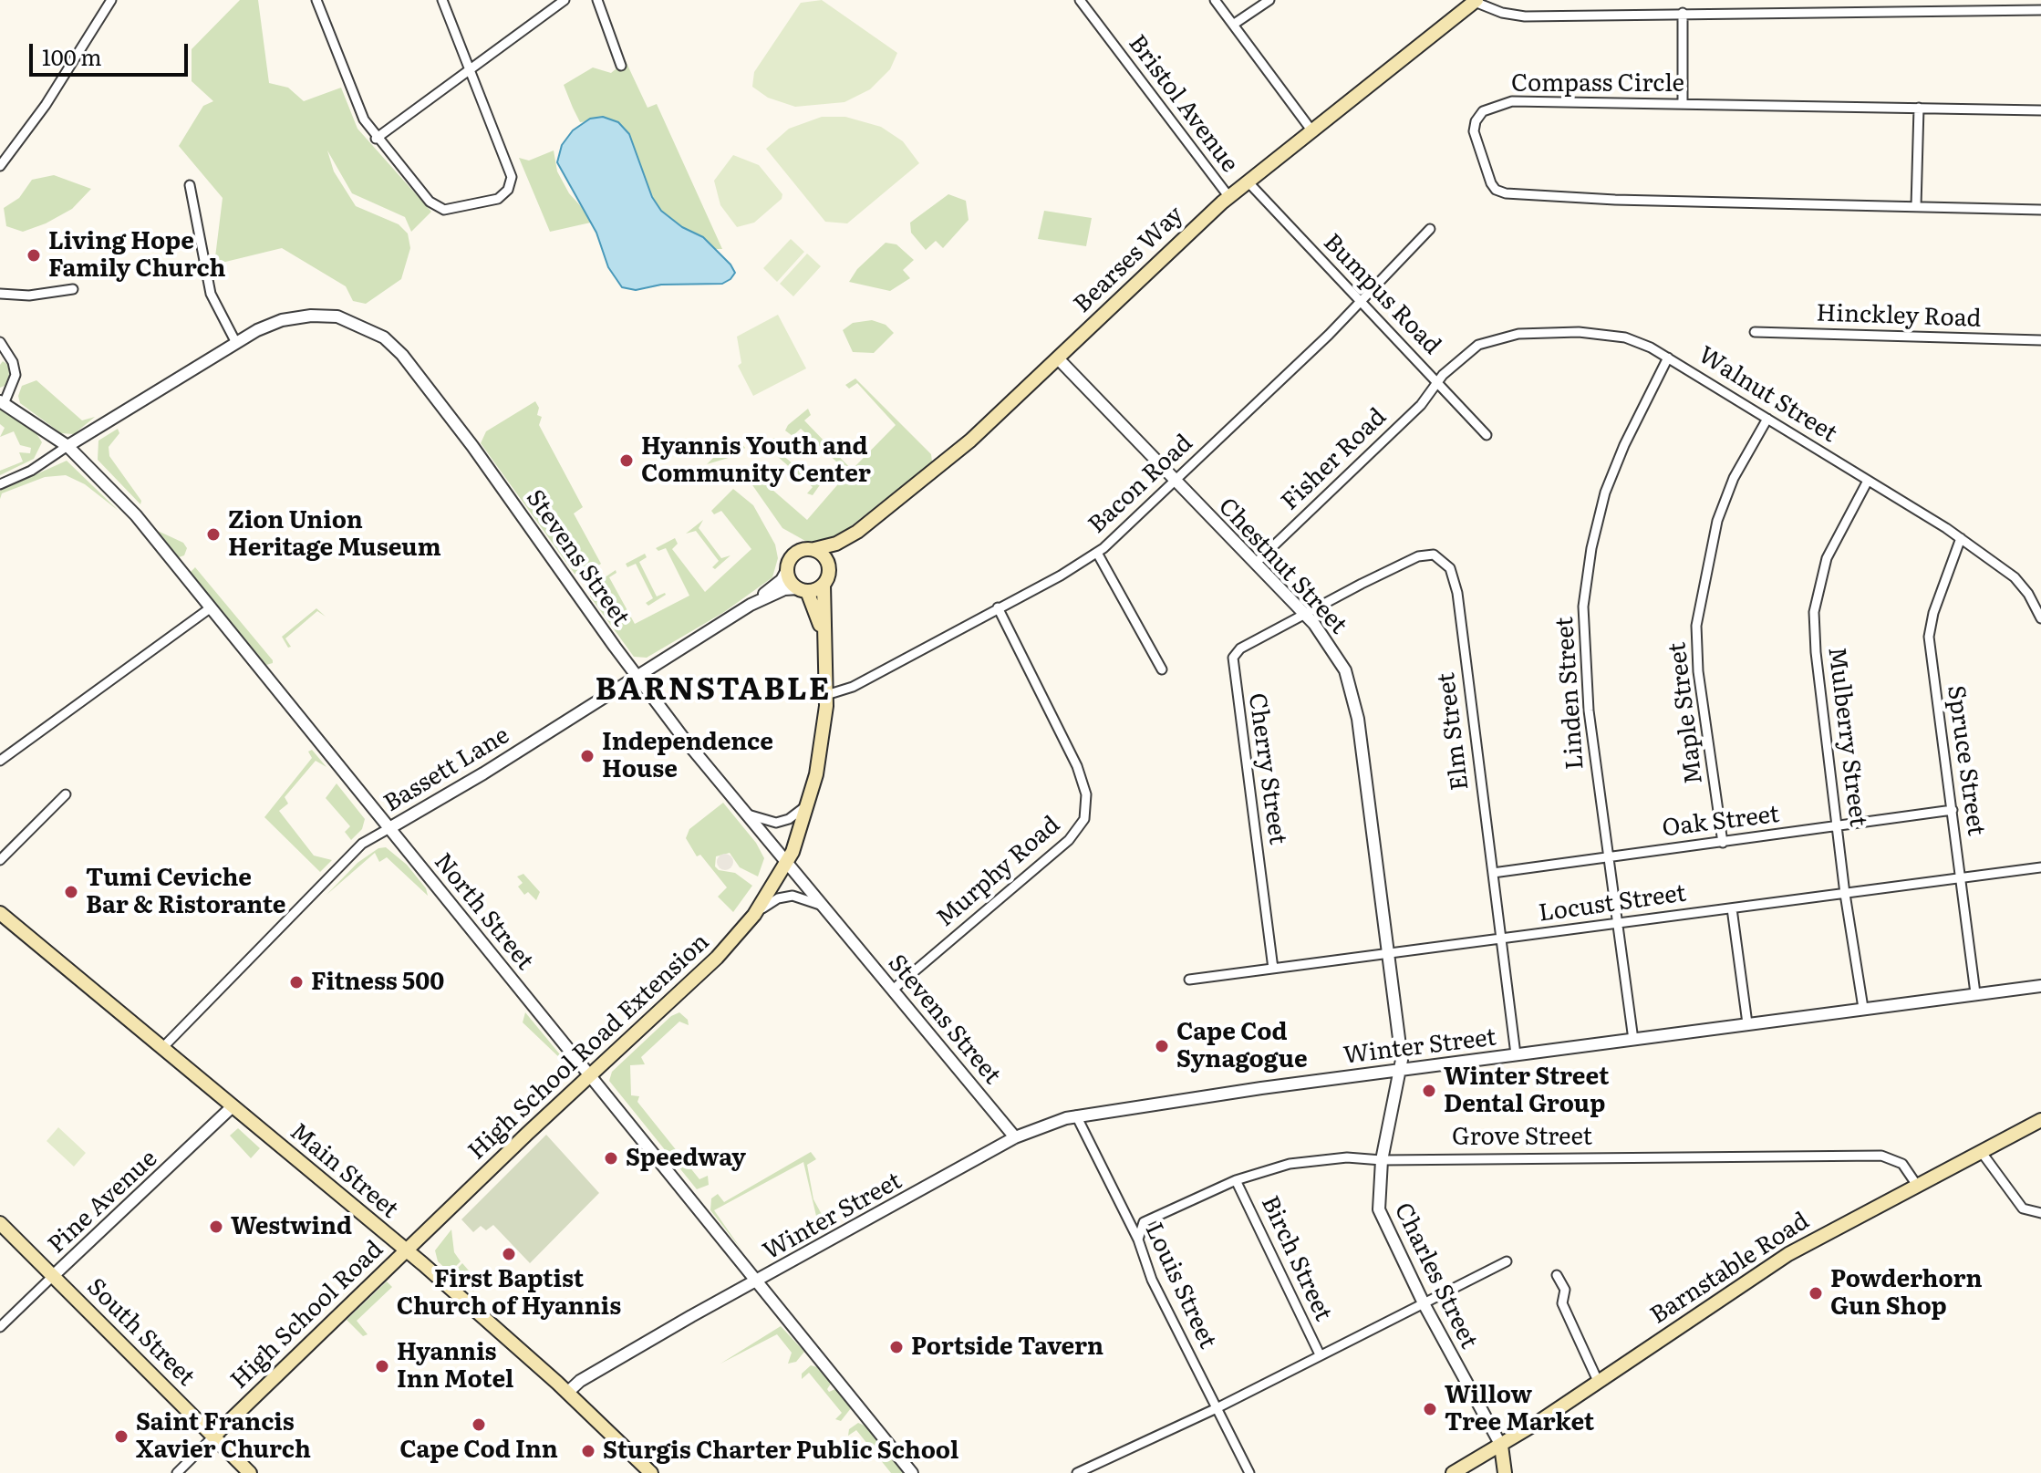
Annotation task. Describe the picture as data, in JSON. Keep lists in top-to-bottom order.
{
  "streets": {
    "main road": [
      "Bearses Way",
      "High School Road Extension",
      "Main Street",
      "Barnstable Road",
      "High School Road",
      "South Street"
    ],
    "street": [
      "Compass Circle",
      "Bristol Avenue",
      "Bumpus Road",
      "Hinckley Road",
      "Walnut Street",
      "Fisher Road",
      "Bacon Road",
      "Stevens Street",
      "Chestnut Street",
      "Linden Street",
      "Maple Street",
      "Elm Street",
      "Mulberry Street",
      "Spruce Street",
      "Cherry Street",
      "Bassett Lane",
      "Oak Street",
      "Murphy Road",
      "Locust Street",
      "North Street",
      "Winter Street",
      "Grove Street",
      "Pine Avenue",
      "Birch Street",
      "Charles Street",
      "Louis Street"
    ]
  },
  "crossings": [
    ["Bristol Avenue", "Bearses Way"],
    ["Bearses Way", "Bumpus Road"],
    ["Bearses Way", "Chestnut Street"],
    ["Bearses Way", "Bassett Lane"],
    ["Bumpus Road", "Walnut Street"],
    ["Bumpus Road", "Fisher Road"],
    ["Bumpus Road", "Bacon Road"],
    ["Walnut Street", "Fisher Road"],
    ["Walnut Street", "Linden Street"],
    ["Walnut Street", "Maple Street"],
    ["Walnut Street", "Mulberry Street"],
    ["Walnut Street", "Spruce Street"],
    ["Fisher Road", "Chestnut Street"],
    ["Bacon Road", "Chestnut Street"],
    ["Bacon Road", "Murphy Road"],
    ["Stevens Street", "Bassett Lane"],
    ["Stevens Street", "Murphy Road"],
    ["Stevens Street", "North Street"],
    ["Stevens Street", "High School Road Extension"],
    ["Stevens Street", "Winter Street"],
    ["Chestnut Street", "Elm Street"],
    ["Chestnut Street", "Cherry Street"],
    ["Chestnut Street", "Locust Street"],
    ["Chestnut Street", "Winter Street"],
    ["Chestnut Street", "Charles Street"],
    ["Linden Street", "Oak Street"],
    ["Linden Street", "Locust Street"],
    ["Linden Street", "Winter Street"],
    ["Maple Street", "Oak Street"],
    ["Elm Street", "Cherry Street"],
    ["Elm Street", "Oak Street"],
    ["Elm Street", "Locust Street"],
    ["Elm Street", "Winter Street"],
    ["Mulberry Street", "Oak Street"],
    ["Mulberry Street", "Locust Street"],
    ["Mulberry Street", "Winter Street"],
    ["Spruce Street", "Oak Street"],
    ["Spruce Street", "Locust Street"],
    ["Spruce Street", "Winter Street"],
    ["Cherry Street", "Locust Street"],
    ["Bassett Lane", "North Street"],
    ["Bassett Lane", "Main Street"],
    ["North Street", "High School Road Extension"],
    ["North Street", "Winter Street"],
    ["High School Road Extension", "Main Street"],
    ["High School Road Extension", "High School Road"],
    ["Winter Street", "Main Street"],
    ["Winter Street", "Charles Street"],
    ["Winter Street", "Louis Street"],
    ["Grove Street", "Birch Street"],
    ["Grove Street", "Barnstable Road"],
    ["Grove Street", "Charles Street"],
    ["Grove Street", "Louis Street"],
    ["Main Street", "Pine Avenue"],
    ["Main Street", "High School Road"],
    ["Pine Avenue", "South Street"],
    ["Barnstable Road", "Charles Street"],
    ["High School Road", "South Street"]
  ],
  "districts": ["BARNSTABLE"],
  "places": [
    "Living Hope Family Church",
    "Hyannis Youth and Community Center",
    "Zion Union Heritage Museum",
    "Independence House",
    "Tumi Ceviche Bar & Ristorante",
    "Fitness 500",
    "Cape Cod Synagogue",
    "Winter Street Dental Group",
    "Speedway",
    "Westwind",
    "First Baptist Church of Hyannis",
    "Powderhorn Gun Shop",
    "Portside Tavern",
    "Hyannis Inn Motel",
    "Willow Tree Market",
    "Cape Cod Inn",
    "Saint Francis Xavier Church",
    "Sturgis Charter Public School"
  ],
  "scale_bar": "100 m"
}
